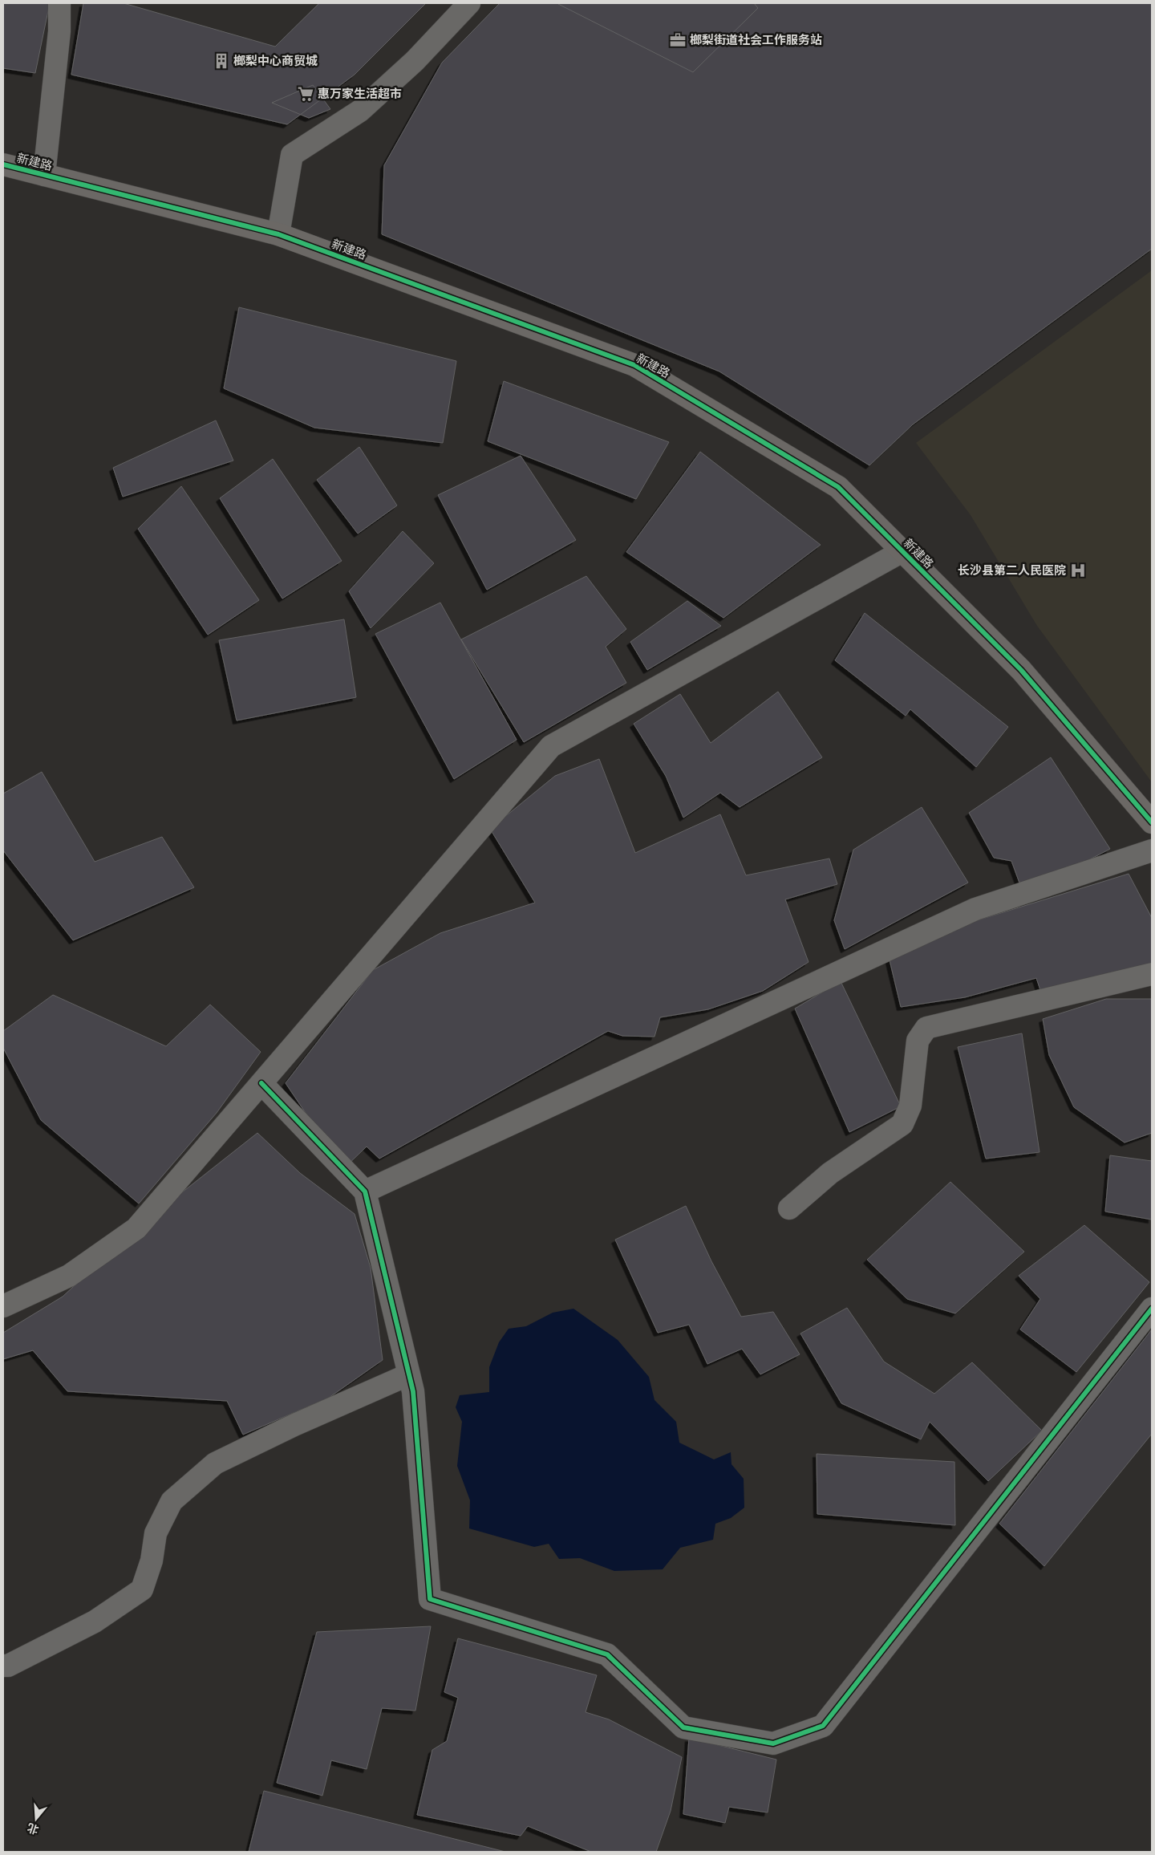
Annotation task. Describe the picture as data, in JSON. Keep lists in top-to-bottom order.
{
  "streets": {
    "street": ["新建路"]
  },
  "places": {
    "office": ["榔梨街道社会工作服务站"],
    "building": ["榔梨中心商贸城"],
    "supermarket": ["惠万家生活超市"],
    "hospital": ["长沙县第二人民医院"]
  },
  "north": "bottom"
}
